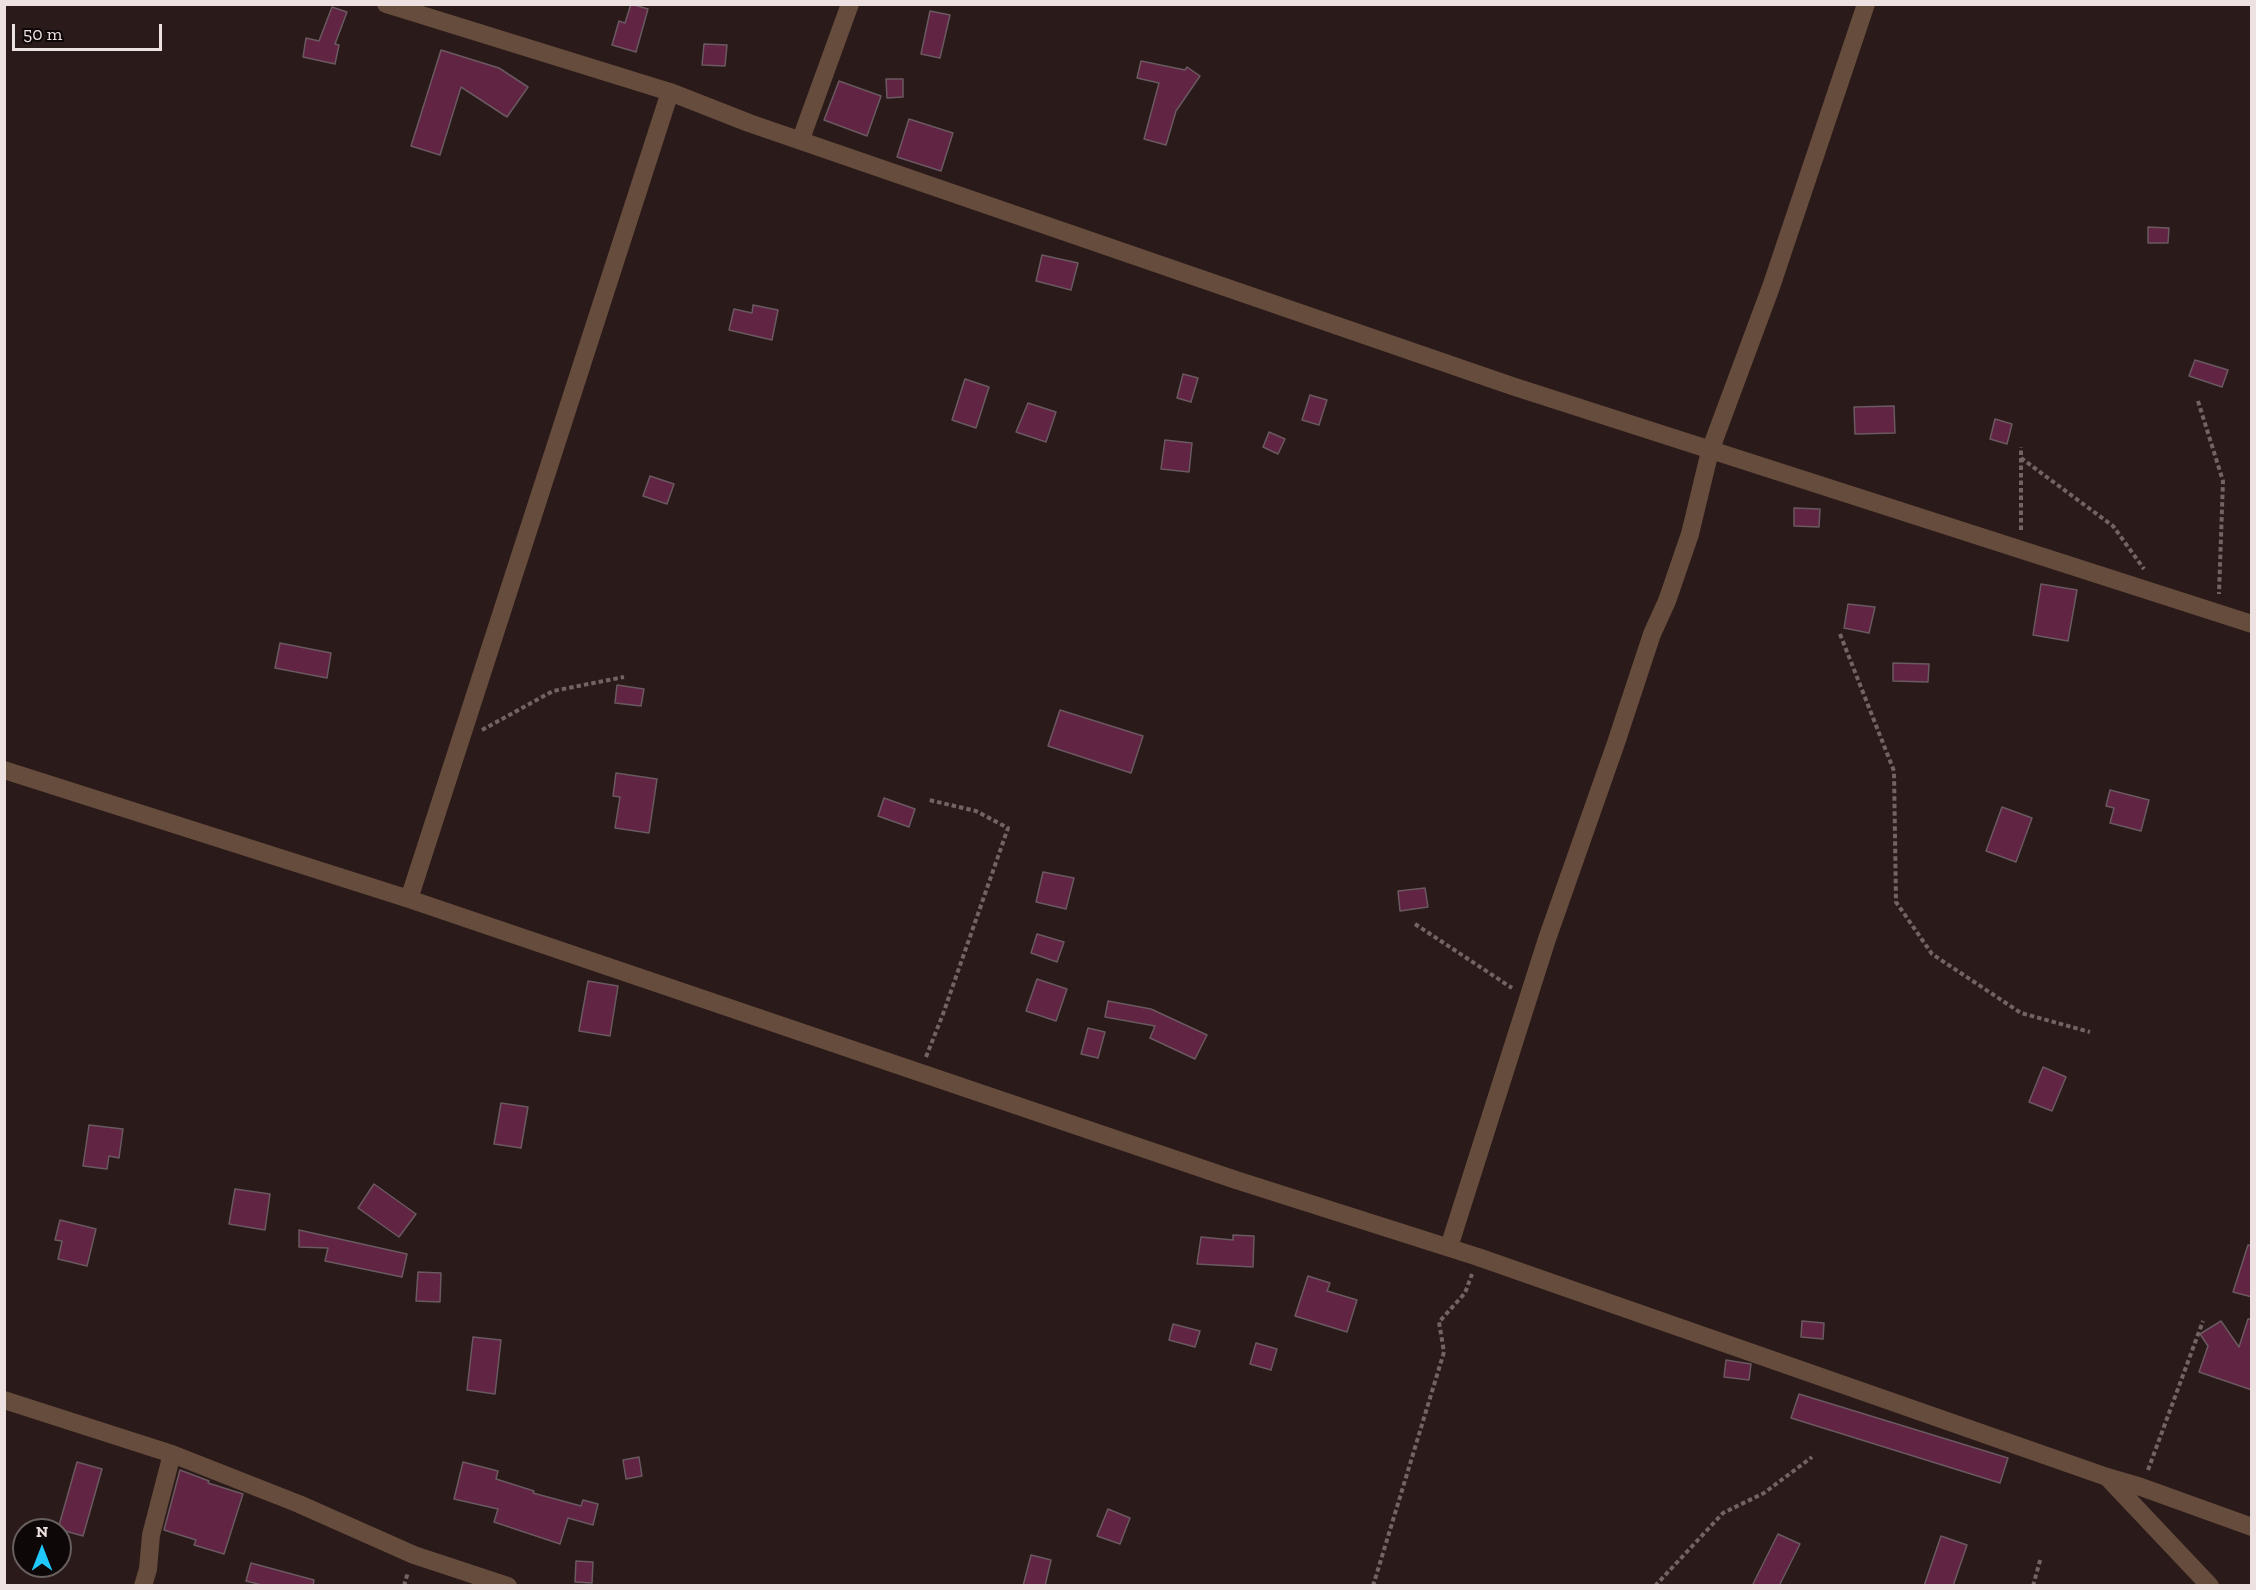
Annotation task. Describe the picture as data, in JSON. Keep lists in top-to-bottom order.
{
  "scale_bar": "50 m",
  "north": "top"
}
